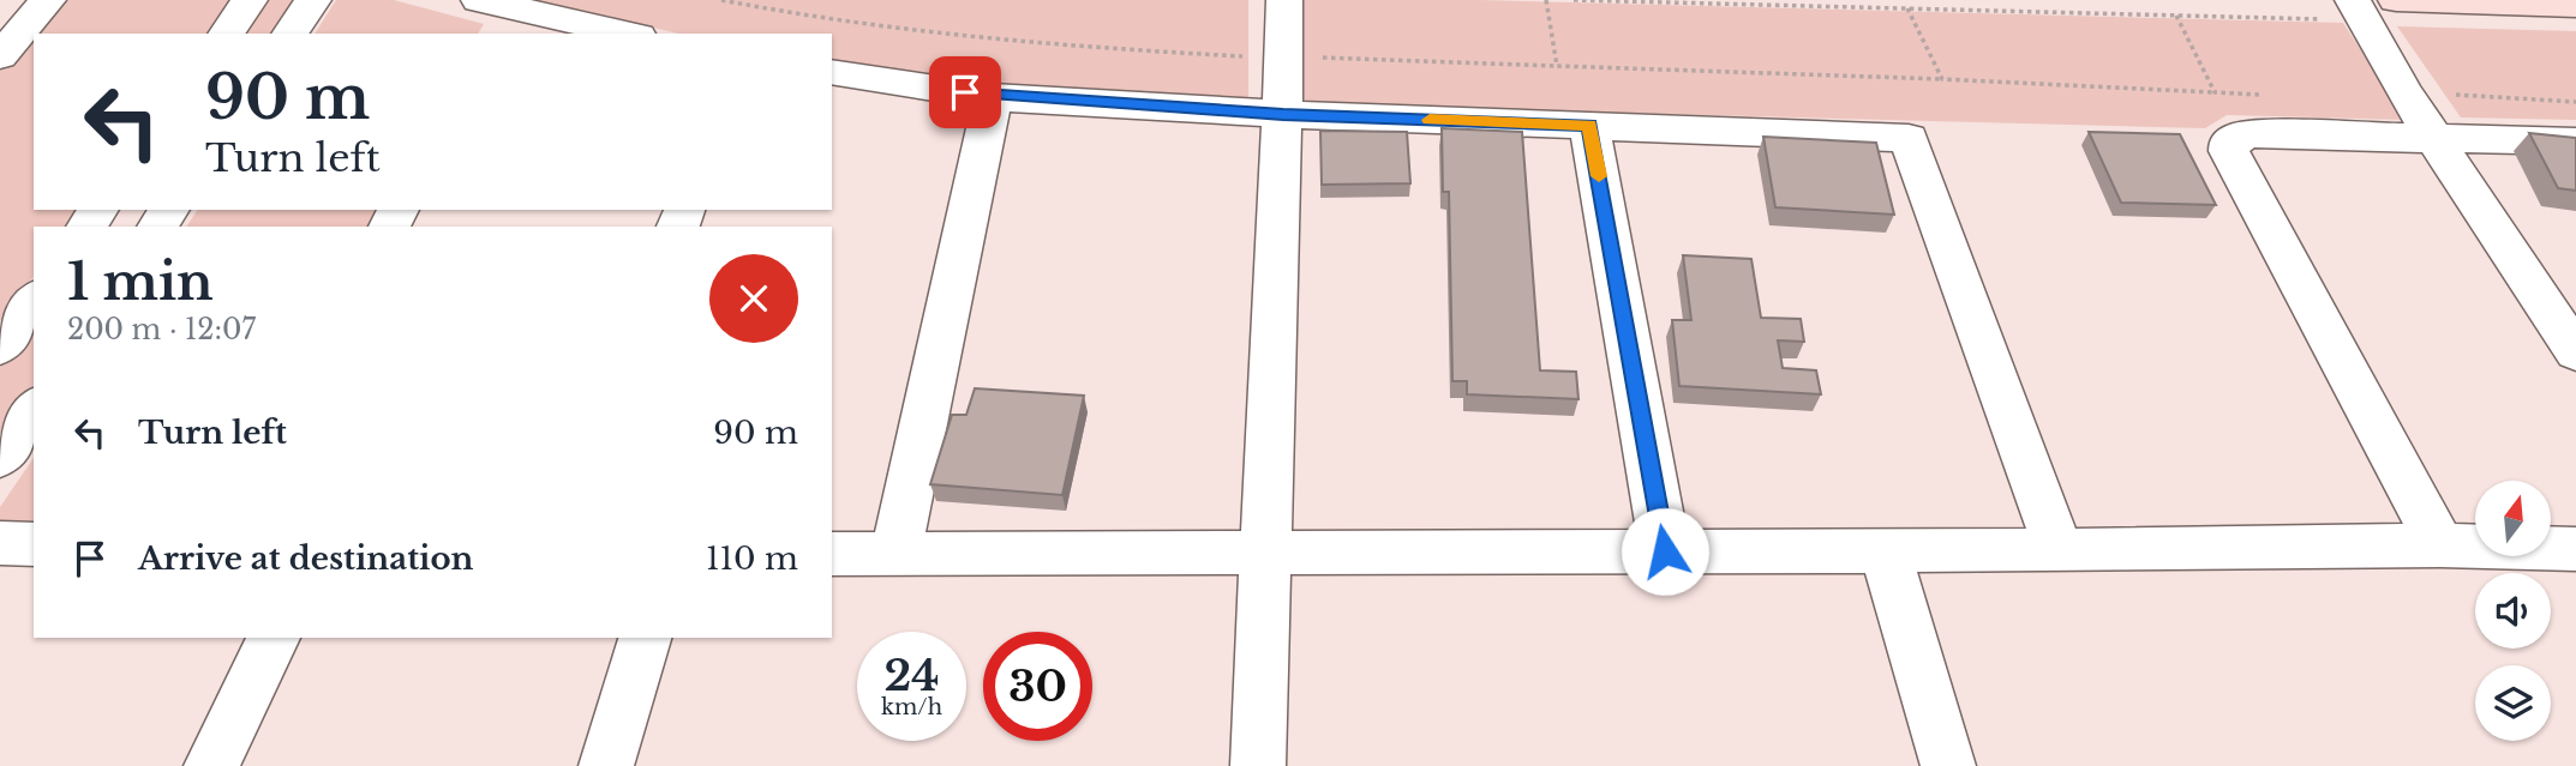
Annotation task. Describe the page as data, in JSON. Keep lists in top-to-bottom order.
{
  "north": "top",
  "page": {
    "turn": ["90 m", "Turn left"],
    "heading": ["1 min", "200 m · 12:07"],
    "list": [
      {
        "name": "Turn left",
        "value": "90 m"
      },
      {
        "name": "Arrive at destination",
        "value": "110 m"
      }
    ],
    "speed": "24 km/h",
    "limit": "30"
  }
}
